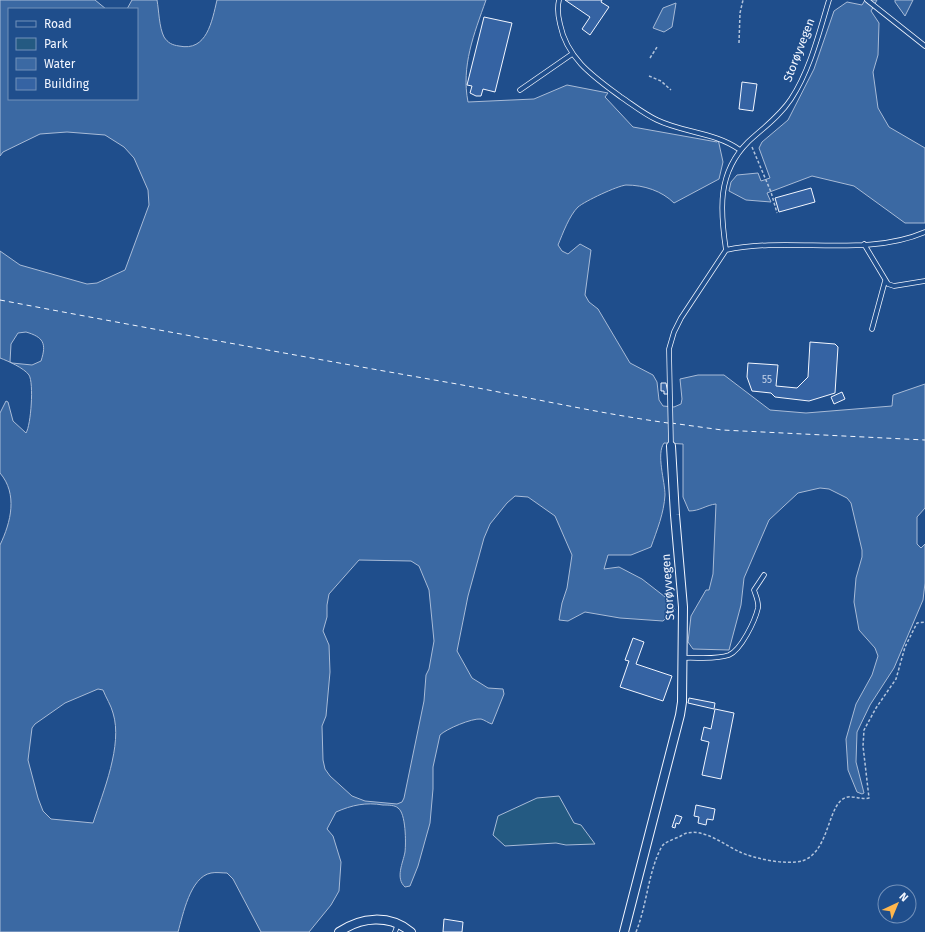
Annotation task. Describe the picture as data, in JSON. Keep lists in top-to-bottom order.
{
  "streets": {
    "street": ["Storøyvegen"]
  },
  "house_numbers": ["55"],
  "legend": [
    "Road",
    "Park",
    "Water",
    "Building"
  ],
  "north": "top right"
}
